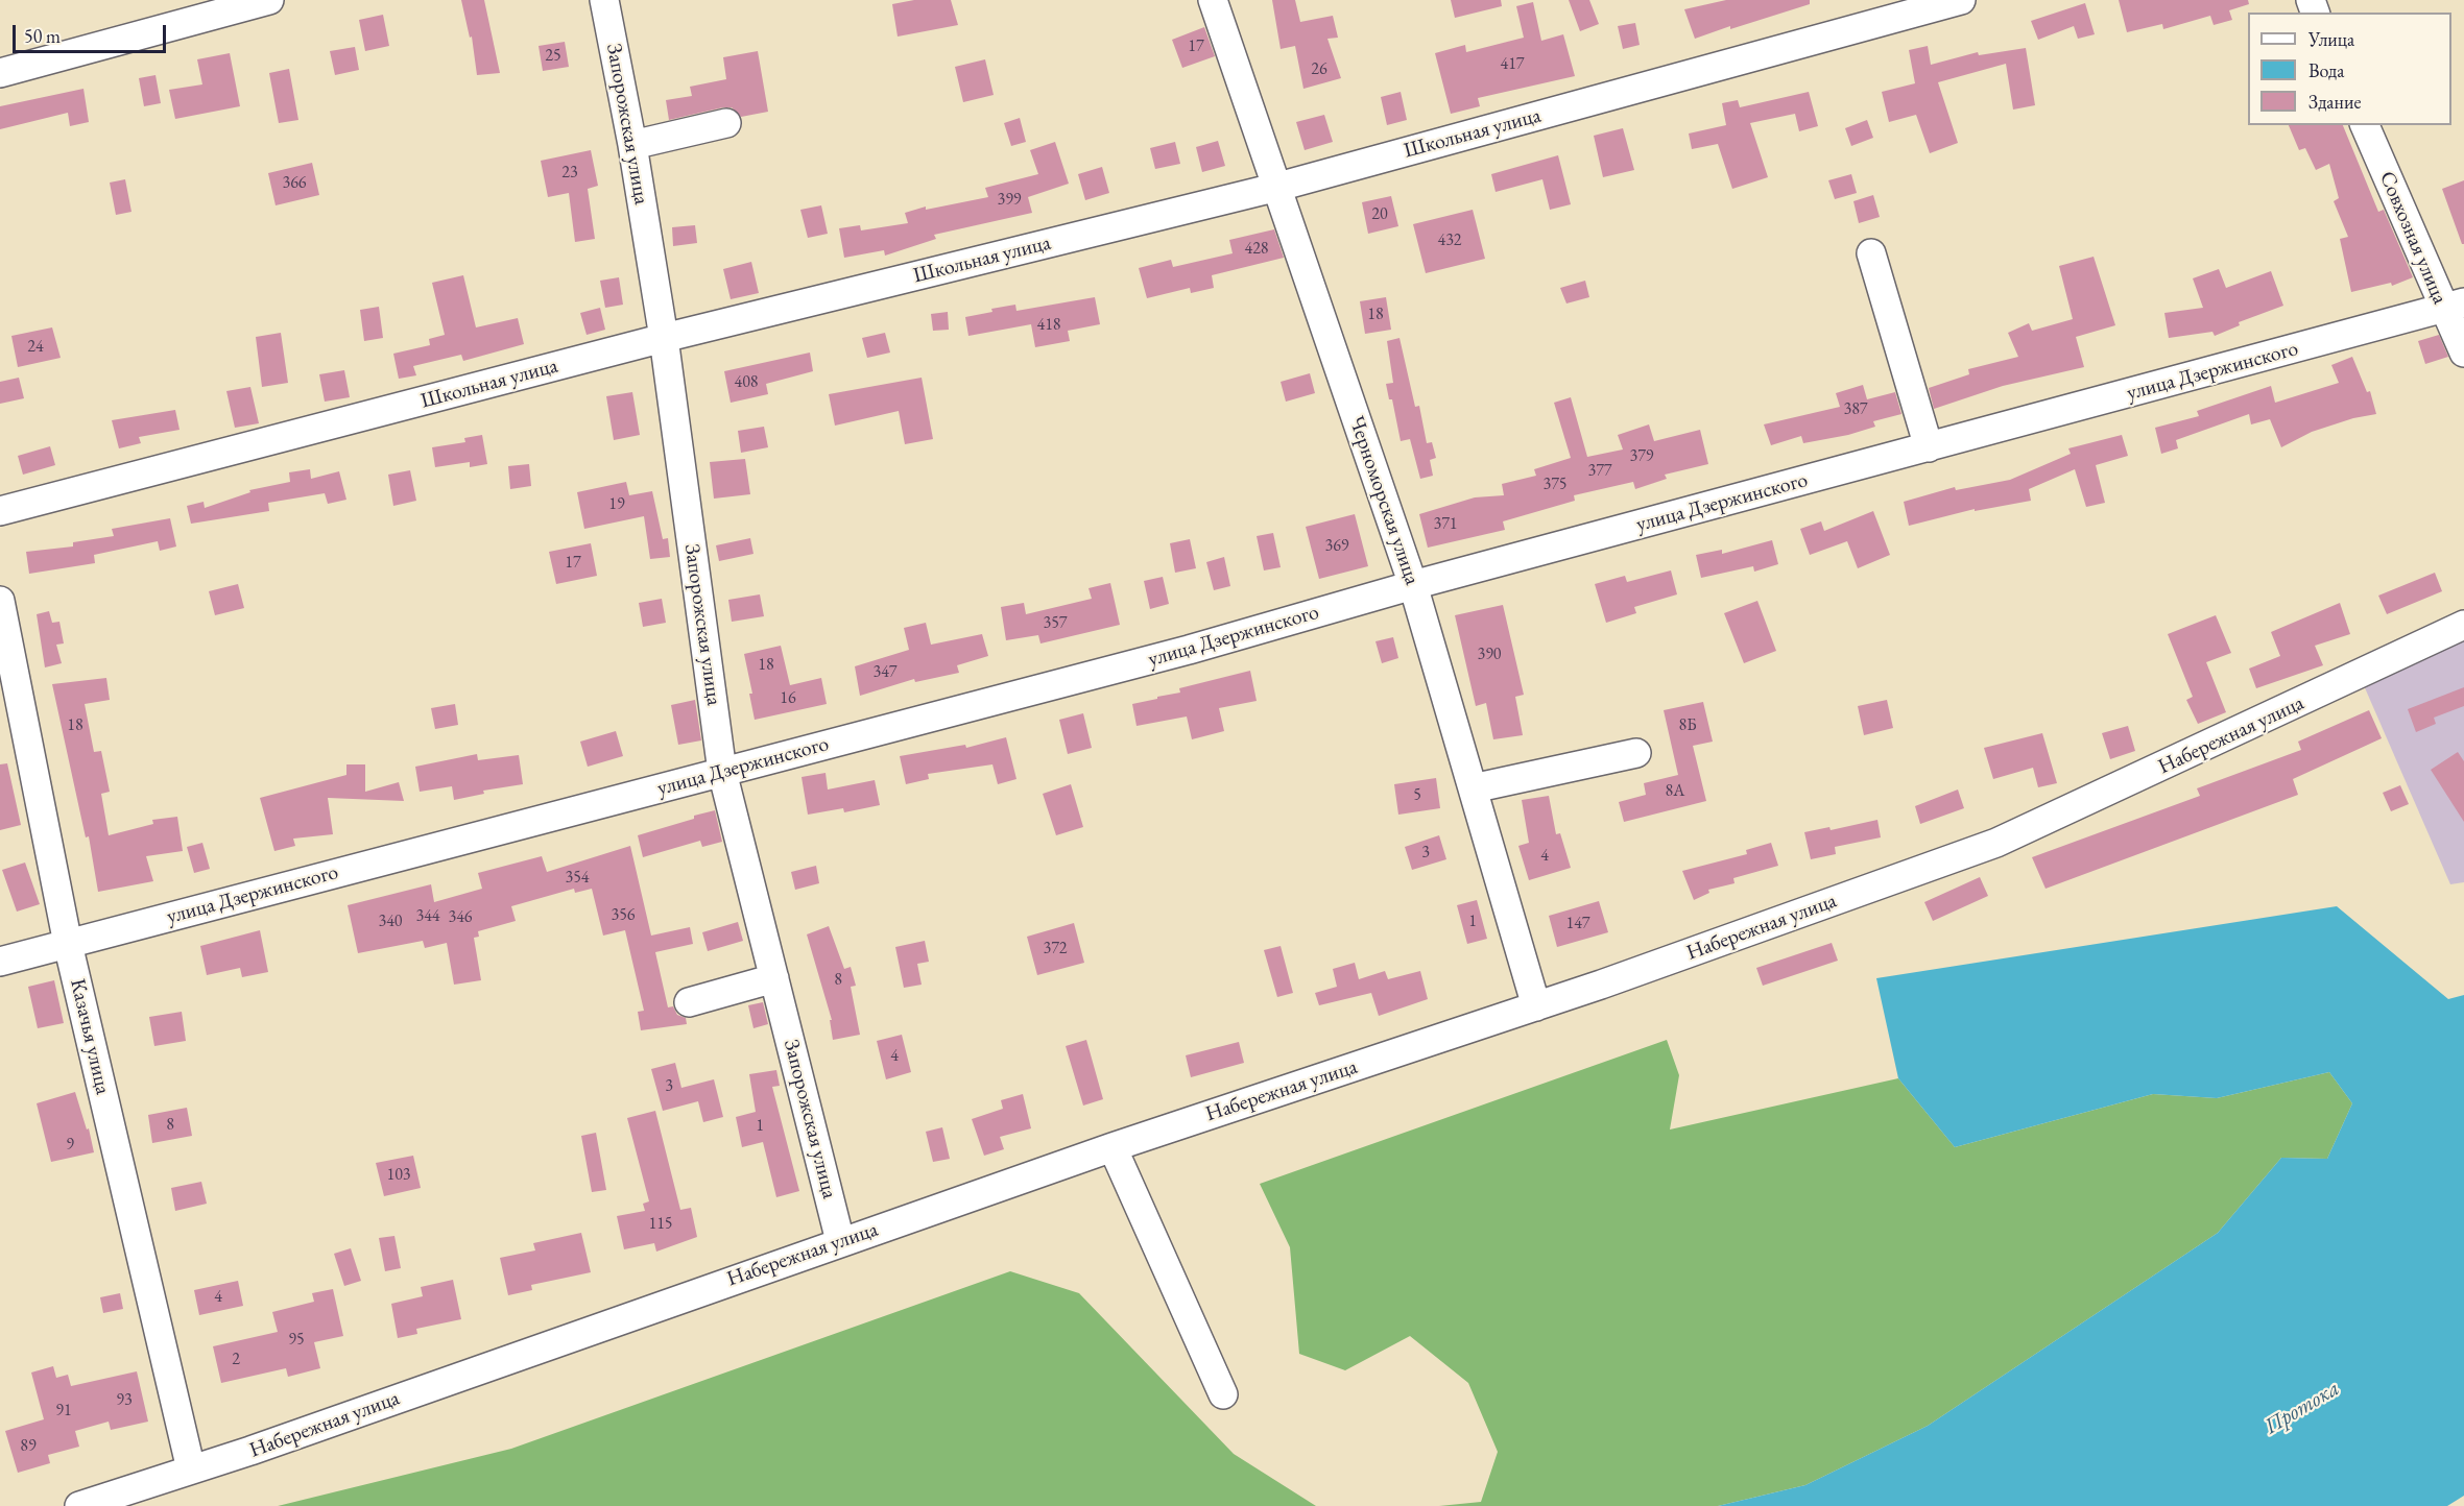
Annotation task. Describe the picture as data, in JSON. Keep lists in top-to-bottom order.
{
  "streets": {
    "street": [
      "Запорожская улица",
      "Школьная улица",
      "Совхозная улица",
      "улица Дзержинского",
      "Черноморская улица",
      "Набережная улица",
      "Казачья улица"
    ]
  },
  "crossings": [
    ["Запорожская улица", "Школьная улица"],
    ["Запорожская улица", "улица Дзержинского"],
    ["Запорожская улица", "Набережная улица"],
    ["Школьная улица", "Черноморская улица"],
    ["Совхозная улица", "улица Дзержинского"],
    ["улица Дзержинского", "Черноморская улица"],
    ["улица Дзержинского", "Казачья улица"],
    ["Черноморская улица", "Набережная улица"],
    ["Набережная улица", "Казачья улица"]
  ],
  "water": ["Протока"],
  "house_numbers": [
    "17",
    "25",
    "417",
    "26",
    "23",
    "366",
    "399",
    "20",
    "432",
    "428",
    "18",
    "418",
    "24",
    "408",
    "387",
    "379",
    "377",
    "375",
    "19",
    "371",
    "369",
    "17",
    "357",
    "390",
    "18",
    "347",
    "16",
    "18",
    "8Б",
    "8А",
    "5",
    "3",
    "4",
    "354",
    "356",
    "344",
    "346",
    "340",
    "1",
    "147",
    "372",
    "8",
    "4",
    "3",
    "8",
    "1",
    "9",
    "103",
    "115",
    "4",
    "95",
    "2",
    "93",
    "91",
    "89"
  ],
  "legend": ["Улица", "Вода", "Здание"],
  "scale_bar": "50 m"
}
